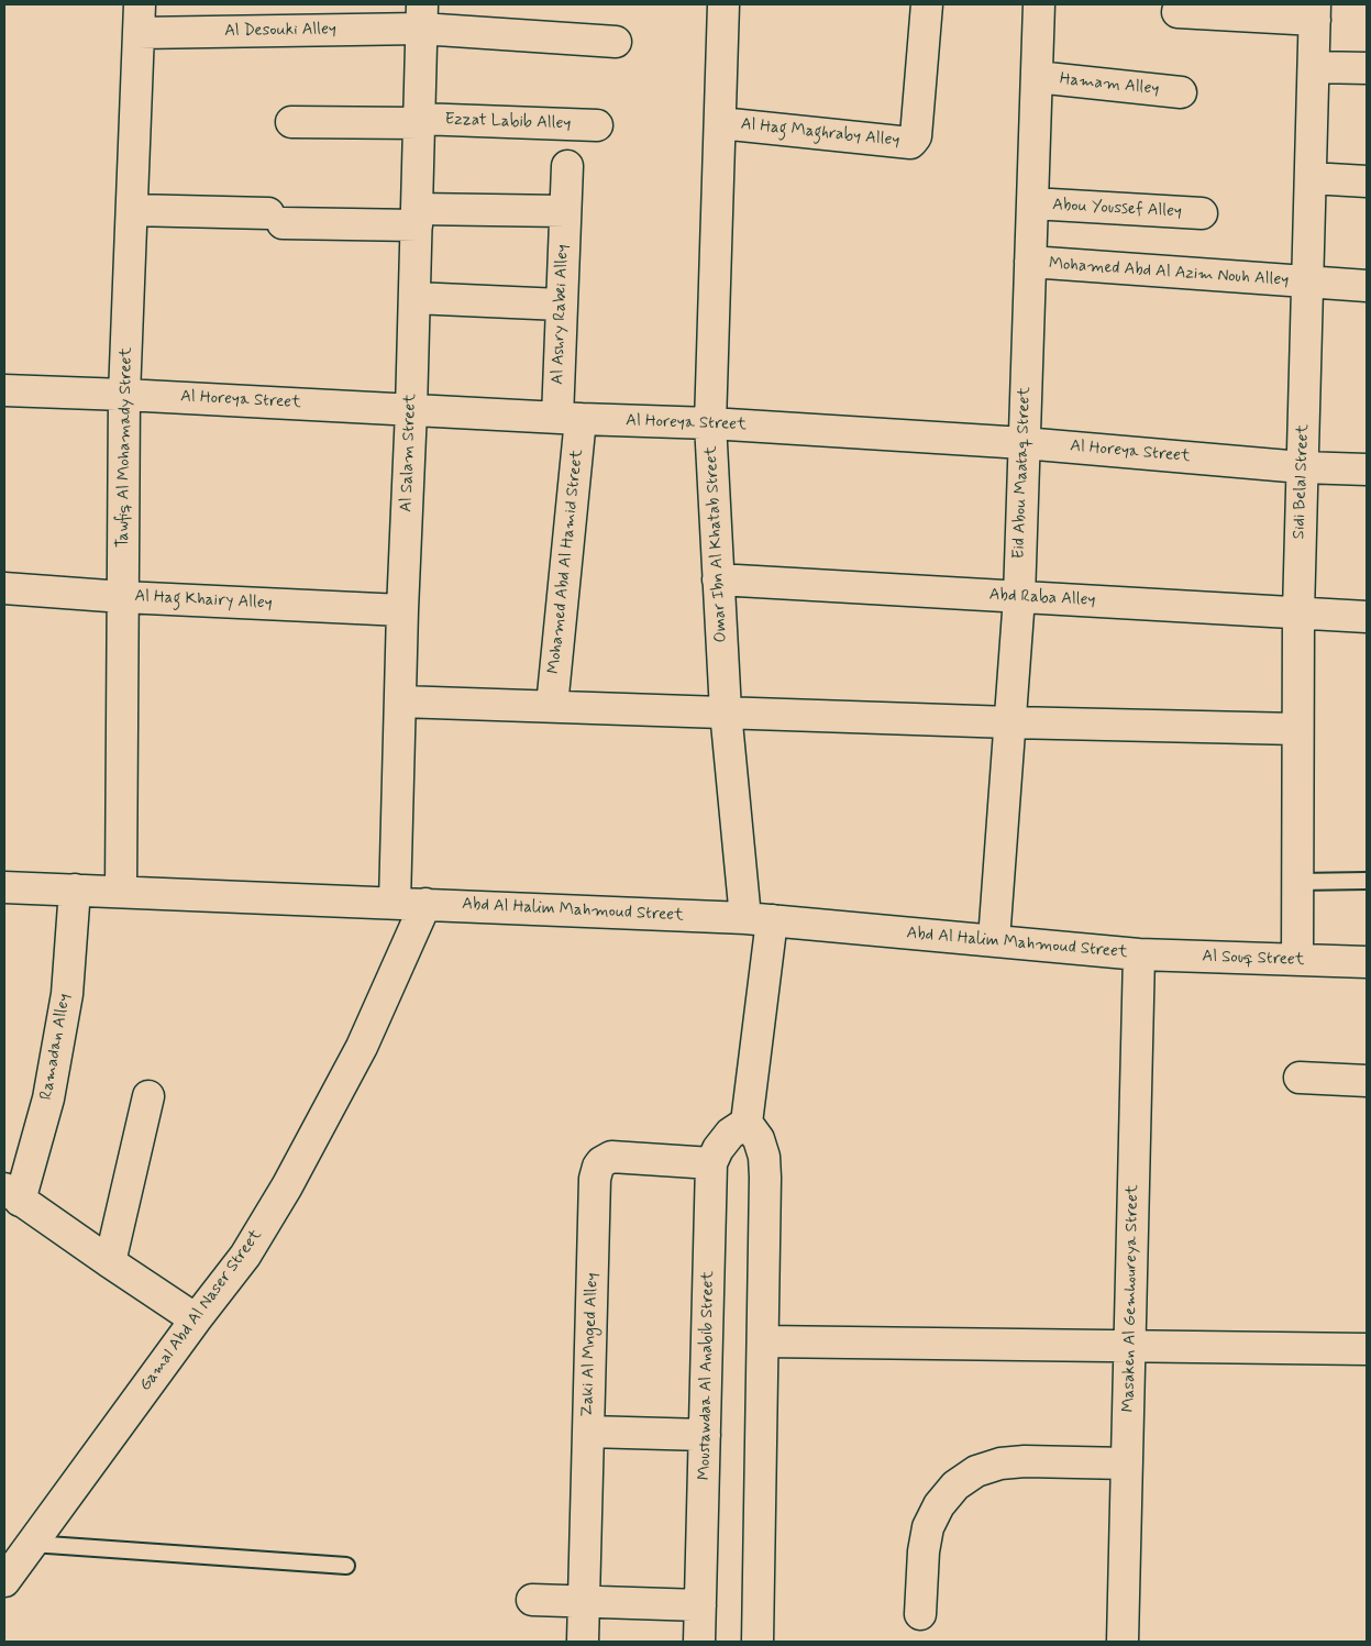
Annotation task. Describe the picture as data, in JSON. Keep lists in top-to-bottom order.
{
  "streets": {
    "street": [
      "Al Desouki Alley",
      "Hamam Alley",
      "Ezzat Labib Alley",
      "Al Hag Maghraby Alley",
      "Abou Youssef Alley",
      "Mohamed Abd Al Azim Nouh Alley",
      "Al Ashry Rabei Alley",
      "Al Horeya Street",
      "Tawfiq Al Mohamady Street",
      "Al Salam Street",
      "Eid Abou Maataq Street",
      "Sidi Belal Street",
      "Omar Ibn Al Khatab Street",
      "Mohamed Abd Al Hamid Street",
      "Abd Raba Alley",
      "Al Hag Khairy Alley",
      "Abd Al Halim Mahmoud Street",
      "Al Souq Street",
      "Ramadan Alley",
      "Masaken Al Gemhoureya Street",
      "Gamal Abd Al Naser Street",
      "Zaki Al Mnged Alley",
      "Moustawdaa Al Anabib Street"
    ]
  },
  "crossings": [
    ["Al Desouki Alley", "Tawfiq Al Mohamady Street"],
    ["Al Desouki Alley", "Al Salam Street"],
    ["Hamam Alley", "Eid Abou Maataq Street"],
    ["Ezzat Labib Alley", "Al Salam Street"],
    ["Al Hag Maghraby Alley", "Omar Ibn Al Khatab Street"],
    ["Abou Youssef Alley", "Eid Abou Maataq Street"],
    ["Mohamed Abd Al Azim Nouh Alley", "Eid Abou Maataq Street"],
    ["Mohamed Abd Al Azim Nouh Alley", "Sidi Belal Street"],
    ["Al Ashry Rabei Alley", "Al Horeya Street"],
    ["Al Ashry Rabei Alley", "Mohamed Abd Al Hamid Street"],
    ["Al Horeya Street", "Tawfiq Al Mohamady Street"],
    ["Al Horeya Street", "Al Salam Street"],
    ["Al Horeya Street", "Eid Abou Maataq Street"],
    ["Al Horeya Street", "Sidi Belal Street"],
    ["Al Horeya Street", "Omar Ibn Al Khatab Street"],
    ["Al Horeya Street", "Mohamed Abd Al Hamid Street"],
    ["Tawfiq Al Mohamady Street", "Al Hag Khairy Alley"],
    ["Tawfiq Al Mohamady Street", "Abd Al Halim Mahmoud Street"],
    ["Al Salam Street", "Al Hag Khairy Alley"],
    ["Al Salam Street", "Abd Al Halim Mahmoud Street"],
    ["Eid Abou Maataq Street", "Abd Raba Alley"],
    ["Eid Abou Maataq Street", "Abd Al Halim Mahmoud Street"],
    ["Sidi Belal Street", "Abd Raba Alley"],
    ["Sidi Belal Street", "Al Souq Street"],
    ["Omar Ibn Al Khatab Street", "Abd Raba Alley"],
    ["Omar Ibn Al Khatab Street", "Abd Al Halim Mahmoud Street"],
    ["Abd Al Halim Mahmoud Street", "Al Souq Street"],
    ["Abd Al Halim Mahmoud Street", "Ramadan Alley"],
    ["Abd Al Halim Mahmoud Street", "Masaken Al Gemhoureya Street"],
    ["Abd Al Halim Mahmoud Street", "Gamal Abd Al Naser Street"],
    ["Al Souq Street", "Masaken Al Gemhoureya Street"],
    ["Zaki Al Mnged Alley", "Moustawdaa Al Anabib Street"]
  ]
}
